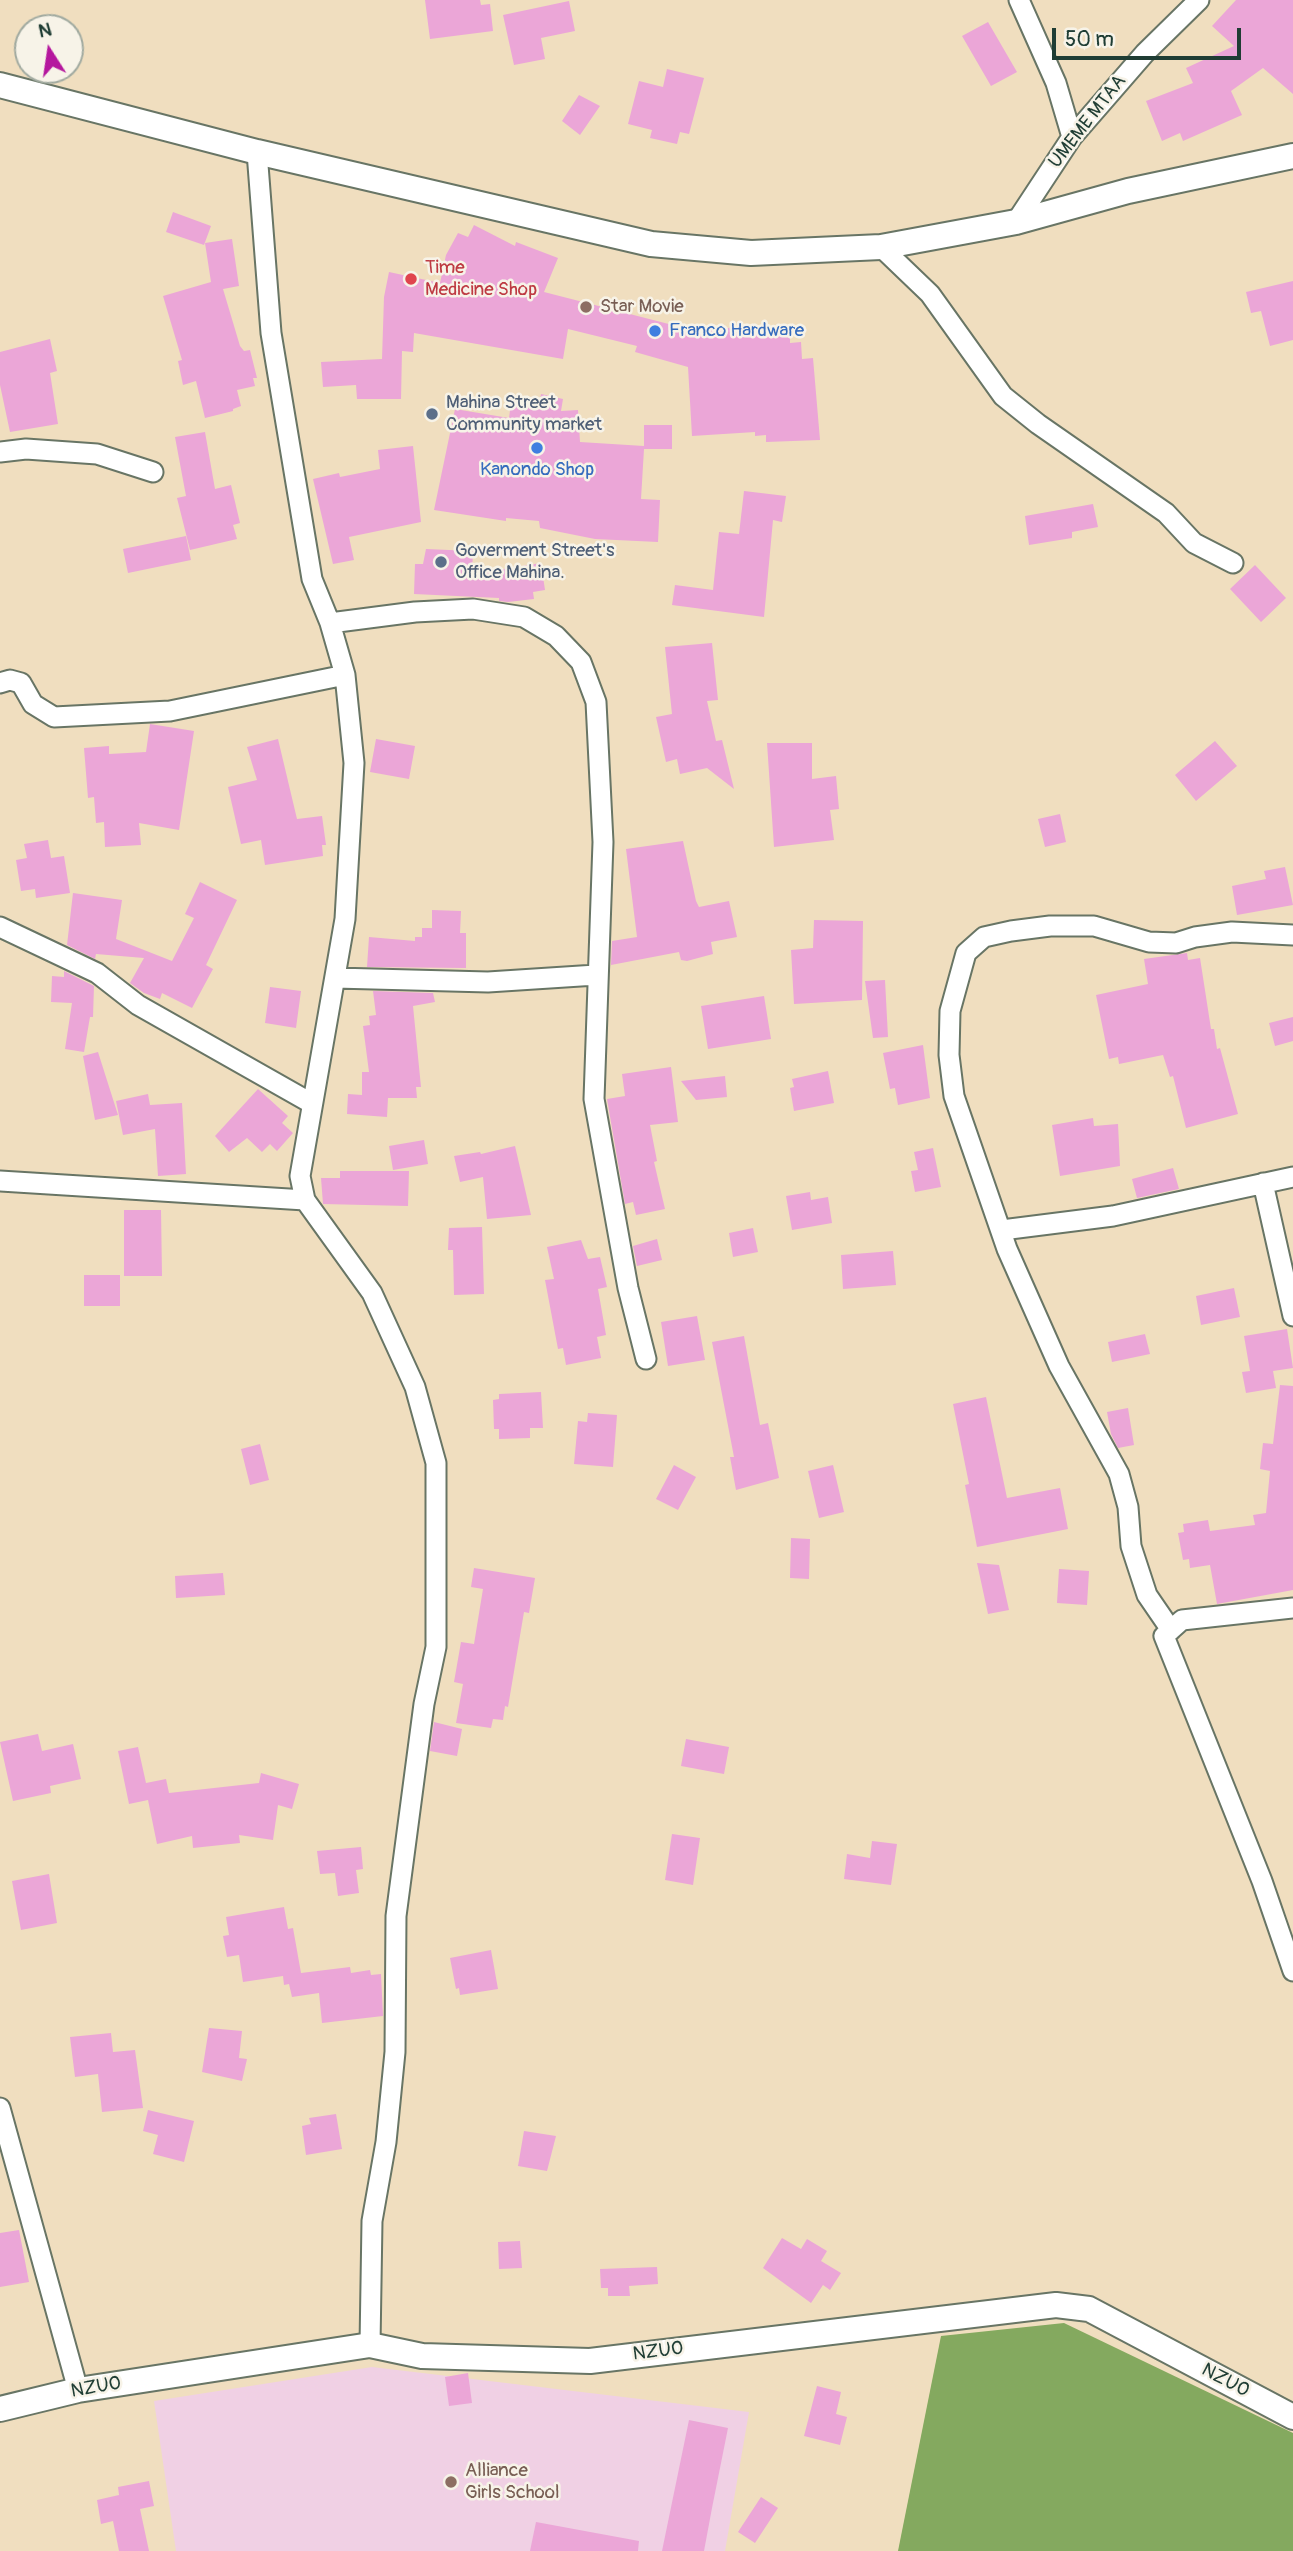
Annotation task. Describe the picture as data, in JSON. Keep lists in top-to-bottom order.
{
  "streets": {
    "street": ["UMEME MTAA", "NZUO"]
  },
  "places": [
    "Time Medicine Shop",
    "Star Movie",
    "Franco Hardware",
    "Mahina Street Community market",
    "Kanondo Shop",
    "Goverment Street's Office Mahina.",
    "Alliance Girls School"
  ],
  "scale_bar": "50 m",
  "north": "top"
}
